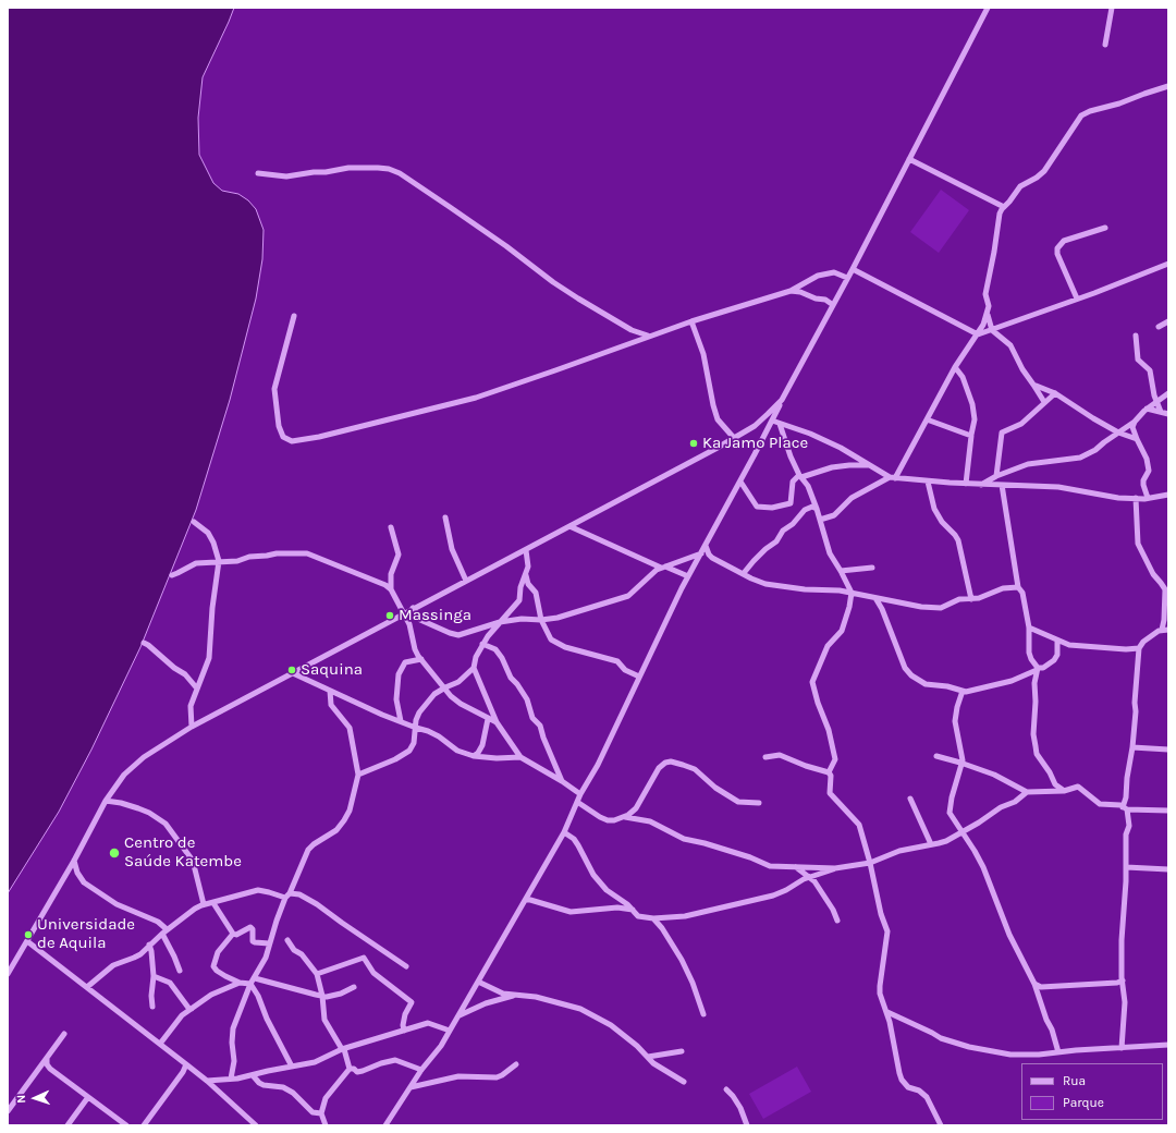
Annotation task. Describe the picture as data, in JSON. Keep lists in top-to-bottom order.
{
  "places": [
    "Ka Jamo Place",
    "Massinga",
    "Saquina",
    "Centro de Saúde Katembe",
    "Universidade de Aquila"
  ],
  "legend": ["Rua", "Parque"],
  "north": "left"
}
